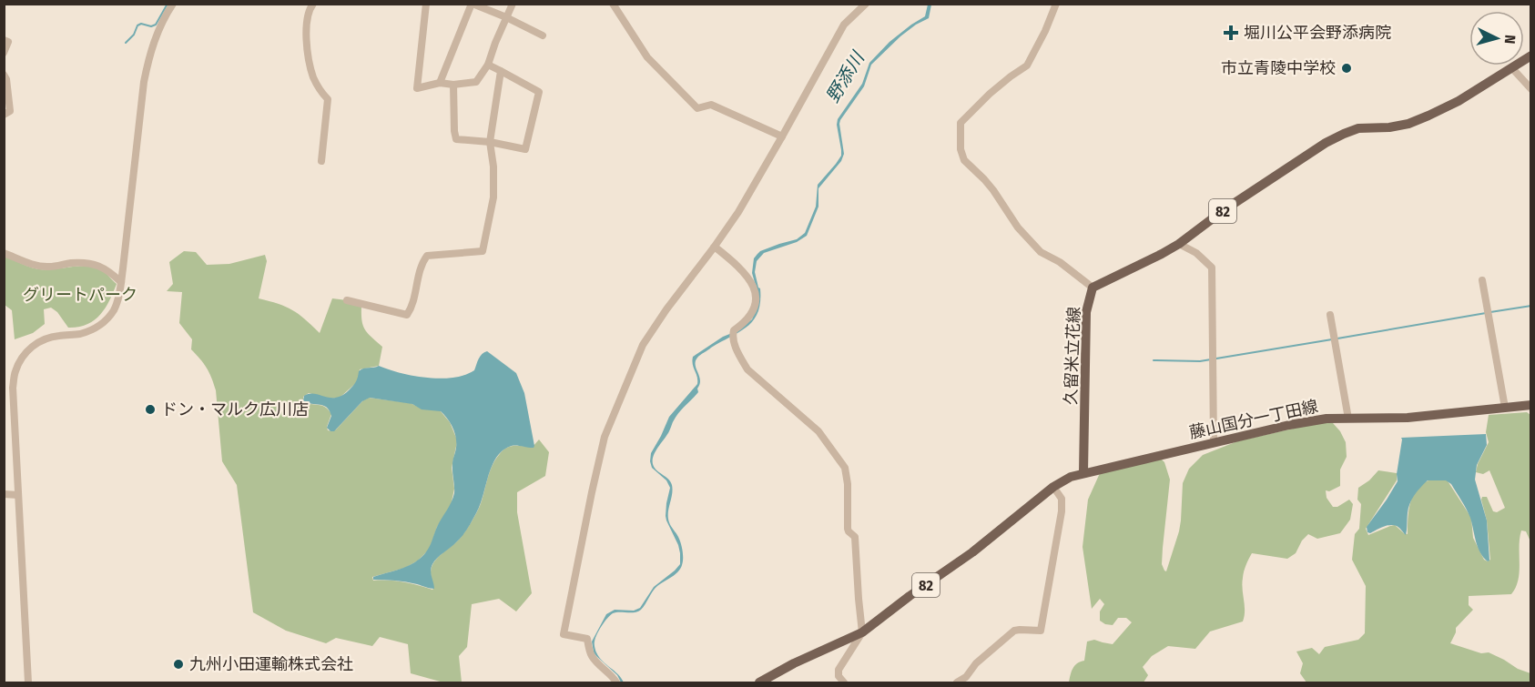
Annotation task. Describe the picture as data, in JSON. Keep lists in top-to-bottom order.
{
  "streets": {
    "main road": ["82", "久留米立花線", "藤山国分一丁田線"]
  },
  "crossings": [
    ["82", "久留米立花線"],
    ["82", "藤山国分一丁田線"],
    ["久留米立花線", "藤山国分一丁田線"]
  ],
  "water": ["野添川"],
  "parks": ["グリートパーク"],
  "places": {
    "health": ["堀川公平会野添病院"],
    "other": ["市立青陵中学校", "ドン・マルク広川店", "九州小田運輸株式会社"]
  },
  "north": "right"
}
